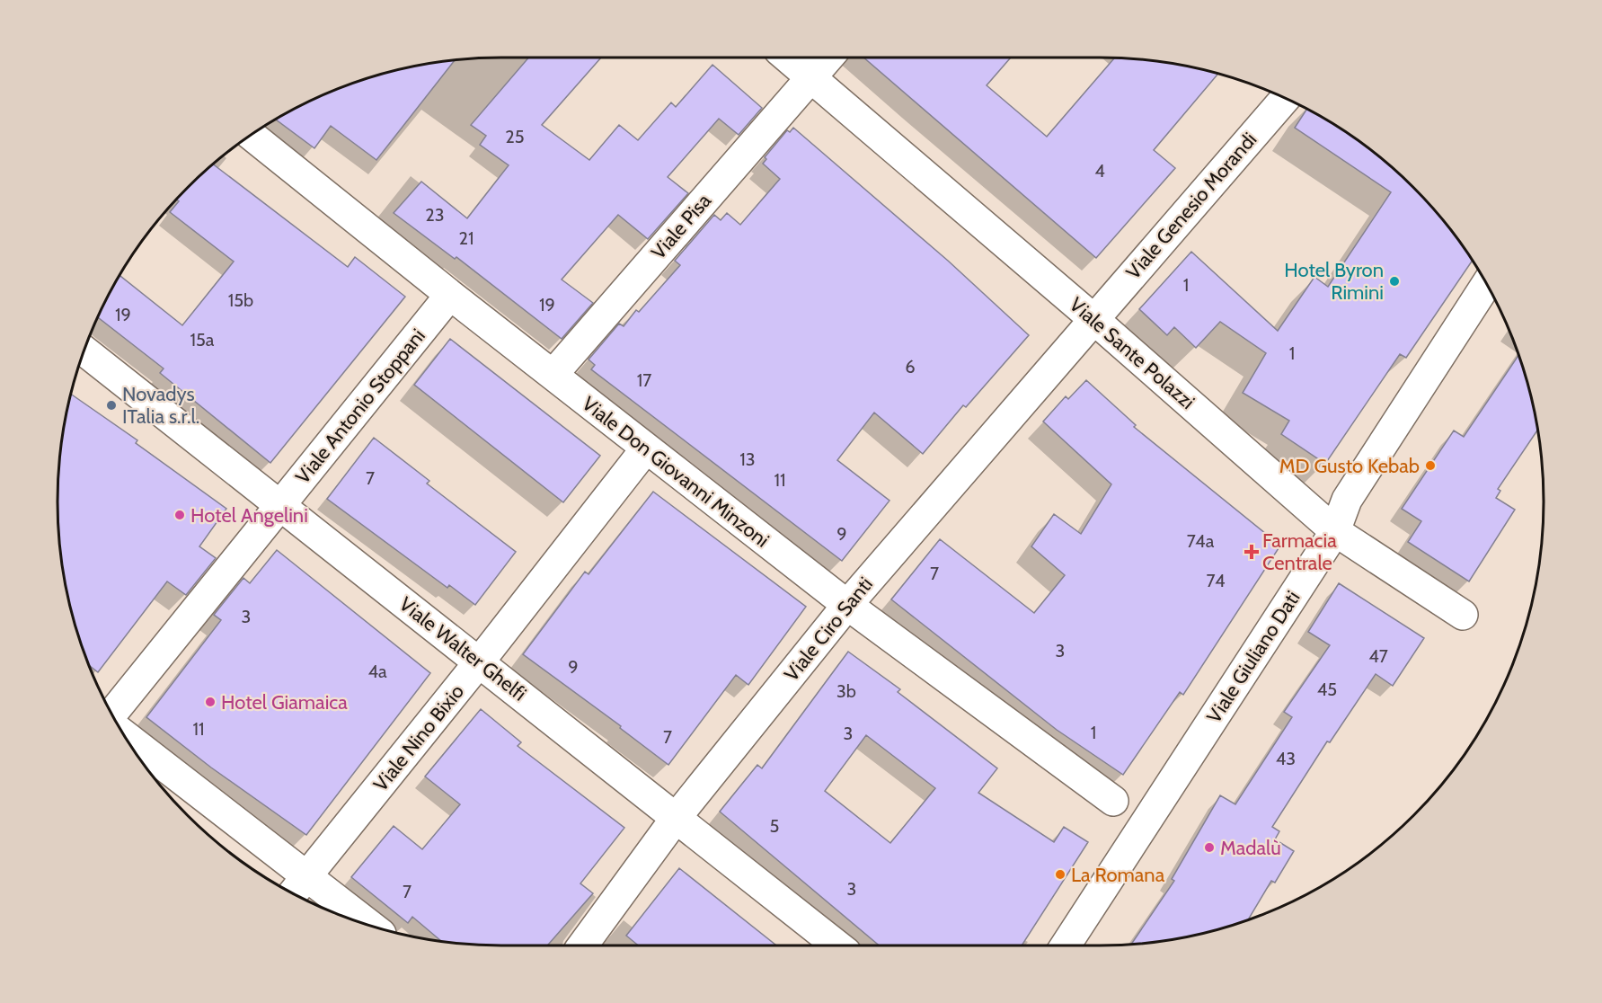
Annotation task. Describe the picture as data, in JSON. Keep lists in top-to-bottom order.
{
  "streets": {
    "street": [
      "Viale Genesio Morandi",
      "Viale Pisa",
      "Viale Sante Polazzi",
      "Viale Antonio Stoppani",
      "Viale Don Giovanni Minzoni",
      "Viale Ciro Santi",
      "Viale Walter Ghelfi",
      "Viale Giuliano Dati",
      "Viale Nino Bixio"
    ]
  },
  "crossings": [
    ["Viale Genesio Morandi", "Viale Sante Polazzi"],
    ["Viale Genesio Morandi", "Viale Ciro Santi"],
    ["Viale Pisa", "Viale Sante Polazzi"],
    ["Viale Pisa", "Viale Don Giovanni Minzoni"],
    ["Viale Sante Polazzi", "Viale Ciro Santi"],
    ["Viale Sante Polazzi", "Viale Giuliano Dati"],
    ["Viale Antonio Stoppani", "Viale Don Giovanni Minzoni"],
    ["Viale Antonio Stoppani", "Viale Walter Ghelfi"],
    ["Viale Don Giovanni Minzoni", "Viale Ciro Santi"],
    ["Viale Don Giovanni Minzoni", "Viale Nino Bixio"],
    ["Viale Ciro Santi", "Viale Walter Ghelfi"],
    ["Viale Walter Ghelfi", "Viale Nino Bixio"]
  ],
  "places": {
    "other": [
      "Hotel Byron Rimini",
      "Novadys ITalia s.r.l.",
      "MD Gusto Kebab",
      "Hotel Angelini",
      "Hotel Giamaica",
      "Madalù",
      "La Romana"
    ],
    "health": ["Farmacia Centrale"]
  },
  "house_numbers": [
    "25",
    "4",
    "23",
    "21",
    "1",
    "15b",
    "19",
    "19",
    "15a",
    "1",
    "6",
    "17",
    "13",
    "7",
    "11",
    "9",
    "74a",
    "7",
    "74",
    "3",
    "3",
    "47",
    "9",
    "4a",
    "45",
    "3b",
    "11",
    "1",
    "3",
    "7",
    "43",
    "5",
    "3",
    "7"
  ]
}
